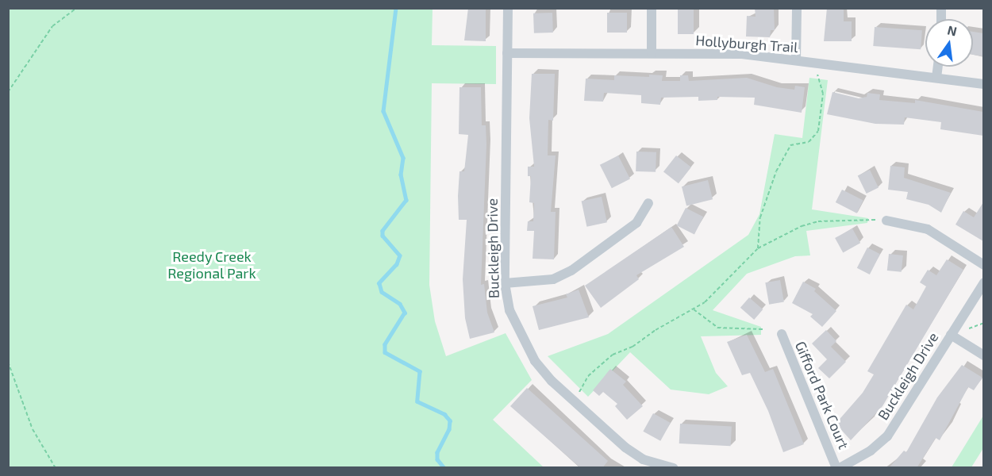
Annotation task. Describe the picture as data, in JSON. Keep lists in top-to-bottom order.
{
  "streets": {
    "street": ["Hollyburgh Trail", "Buckleigh Drive", "Gifford Park Court"]
  },
  "crossings": [
    ["Hollyburgh Trail", "Buckleigh Drive"],
    ["Buckleigh Drive", "Gifford Park Court"]
  ],
  "parks": ["Reedy Creek Regional Park"],
  "north": "top"
}
